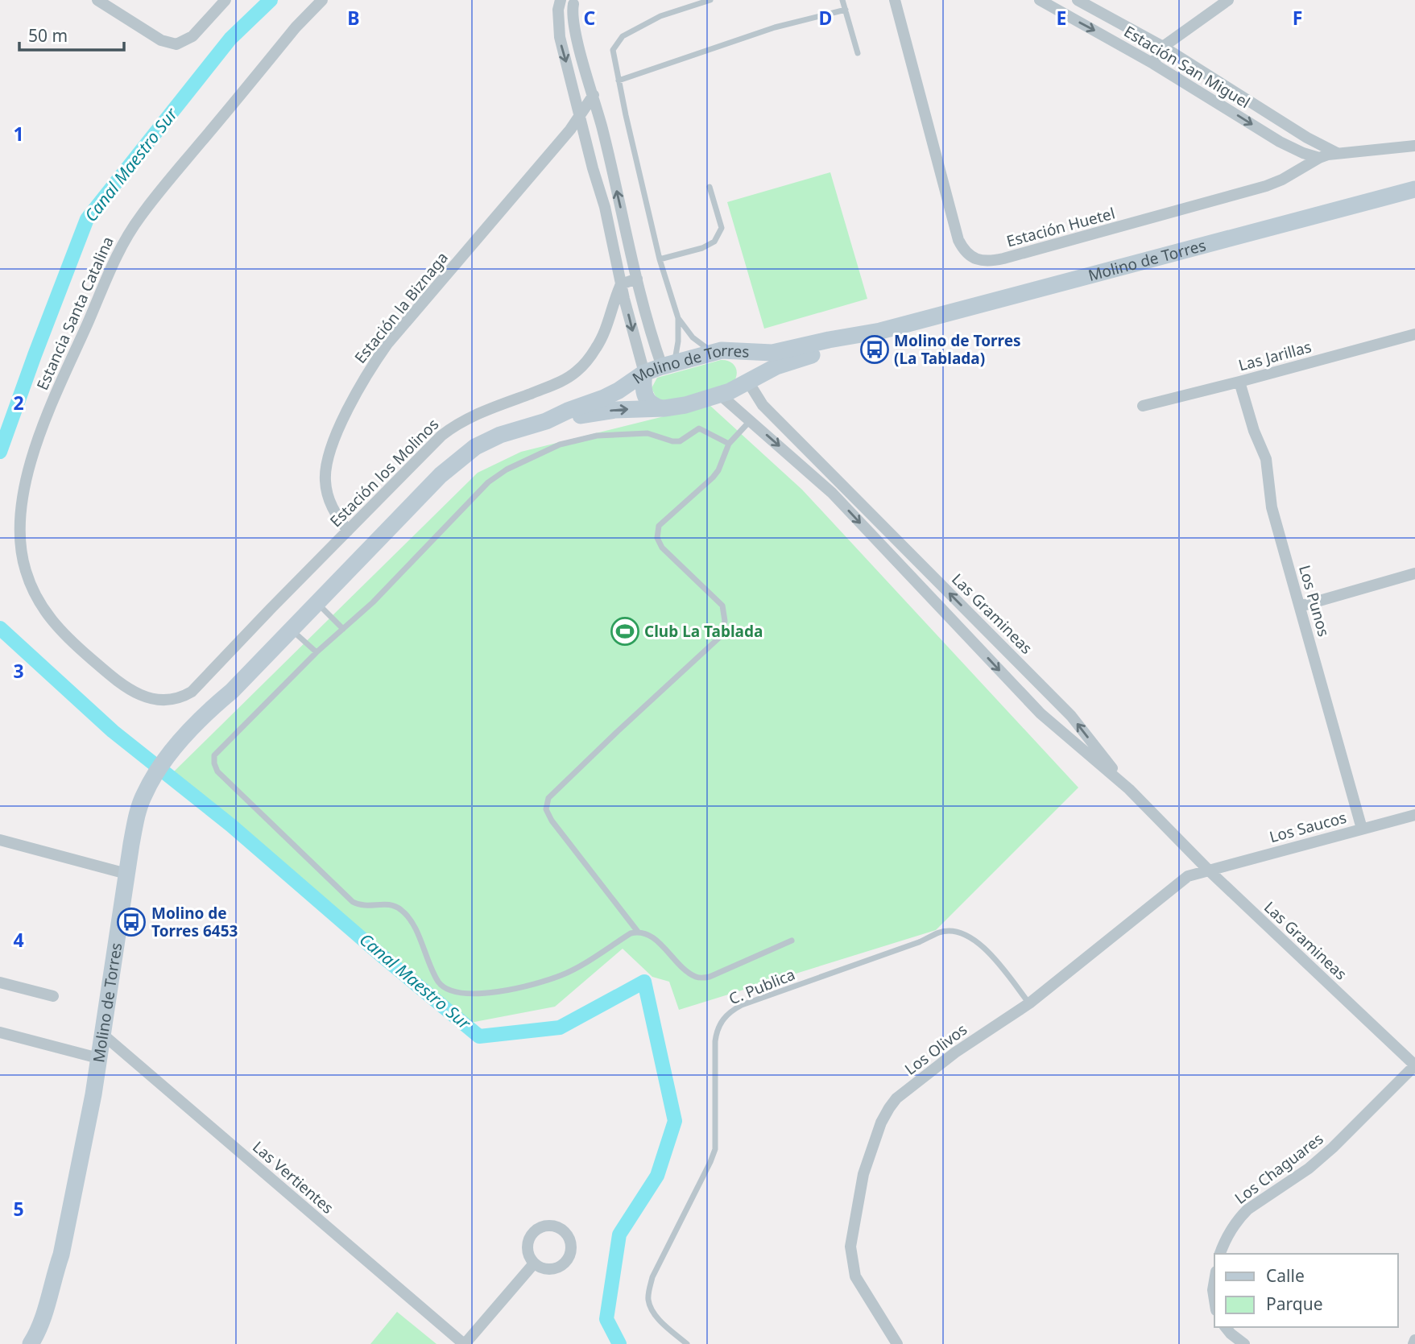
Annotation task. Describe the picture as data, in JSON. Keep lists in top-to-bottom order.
{
  "streets": {
    "main road": ["Molino de Torres"],
    "street": [
      "Estación San Miguel",
      "Estación Huetel",
      "Estación la Biznaga",
      "Estancia Santa Catalina",
      "Las Jarillas",
      "Estación los Molinos",
      "Los Punos",
      "Las Gramineas",
      "Los Saucos",
      "Los Olivos",
      "Los Chaguares",
      "Las Vertientes"
    ],
    "lane": ["C. Publica"]
  },
  "crossings": [
    ["Estación San Miguel", "Estación Huetel"],
    ["Molino de Torres", "Las Gramineas"],
    ["Molino de Torres", "Las Vertientes"],
    ["Estación la Biznaga", "Estación los Molinos"],
    ["Estancia Santa Catalina", "Estación los Molinos"],
    ["Las Jarillas", "Los Punos"],
    ["Los Punos", "Los Saucos"],
    ["Las Gramineas", "Los Saucos"],
    ["Las Gramineas", "Los Olivos"],
    ["Las Gramineas", "Los Chaguares"],
    ["Los Saucos", "Los Olivos"],
    ["C. Publica", "Los Olivos"]
  ],
  "water": ["Canal Maestro Sur"],
  "places": {
    "bus stop": ["Molino de Torres (La Tablada)", "Molino de Torres 6453"],
    "sports": ["Club La Tablada"]
  },
  "legend": ["Calle", "Parque"],
  "scale_bar": "50 m",
  "grid": {
    "columns": [
      "B",
      "C",
      "D",
      "E",
      "F"
    ],
    "rows": [
      "1",
      "2",
      "3",
      "4",
      "5"
    ]
  }
}
